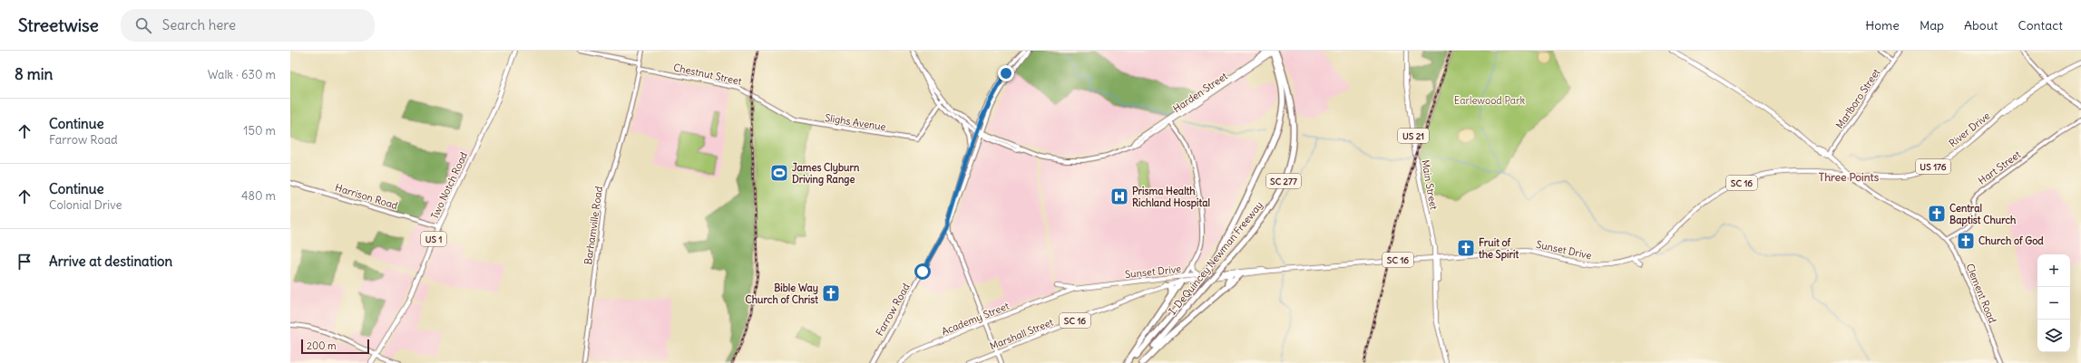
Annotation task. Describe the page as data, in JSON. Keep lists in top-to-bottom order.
{
  "streets": {
    "highway": ["SC 277", "I. DeQuincey Newman Freeway"],
    "main road": [
      "River Drive",
      "US 21",
      "US 176",
      "SC 16",
      "Main Street",
      "Two Notch Road",
      "US 1",
      "Sunset Drive",
      "Academy Street",
      "Marshall Street"
    ],
    "street": [
      "Chestnut Street",
      "Harden Street",
      "Marlboro Street",
      "Slighs Avenue",
      "Hart Street",
      "Harrison Road",
      "Barhamville Road",
      "Clement Road",
      "Farrow Road"
    ]
  },
  "crossings": [
    ["Chestnut Street", "Slighs Avenue"],
    ["Chestnut Street", "Barhamville Road"],
    ["Harden Street", "Slighs Avenue"],
    ["Harden Street", "I. DeQuincey Newman Freeway"],
    ["River Drive", "SC 16"],
    ["River Drive", "Clement Road"],
    ["US 21", "Main Street"],
    ["US 21", "Sunset Drive"],
    ["Hart Street", "Clement Road"],
    ["SC 16", "Sunset Drive"],
    ["SC 16", "Clement Road"],
    ["Main Street", "Sunset Drive"],
    ["Two Notch Road", "Harrison Road"],
    ["Sunset Drive", "Academy Street"],
    ["Sunset Drive", "Marshall Street"]
  ],
  "districts": ["Three Points"],
  "parks": ["Earlewood Park"],
  "places": {
    "sports": ["James Clyburn Driving Range"],
    "hospital": ["Prisma Health Richland Hospital"],
    "church": [
      "Central Baptist Church",
      "Church of God",
      "Fruit of the Spirit",
      "Bible Way Church of Christ"
    ]
  },
  "scale_bar": "200 m",
  "page": {
    "header": "Streetwise",
    "search": "Search here",
    "nav": [
      "Home",
      "Map",
      "About",
      "Contact"
    ],
    "heading": ["8 min", "Walk · 630 m"],
    "list": [
      ["Continue", "Farrow Road", "150 m"],
      ["Continue", "Colonial Drive", "480 m"],
      "Arrive at destination"
    ],
    "map_buttons": ["+", "−"],
    "scale": "200 m"
  }
}
